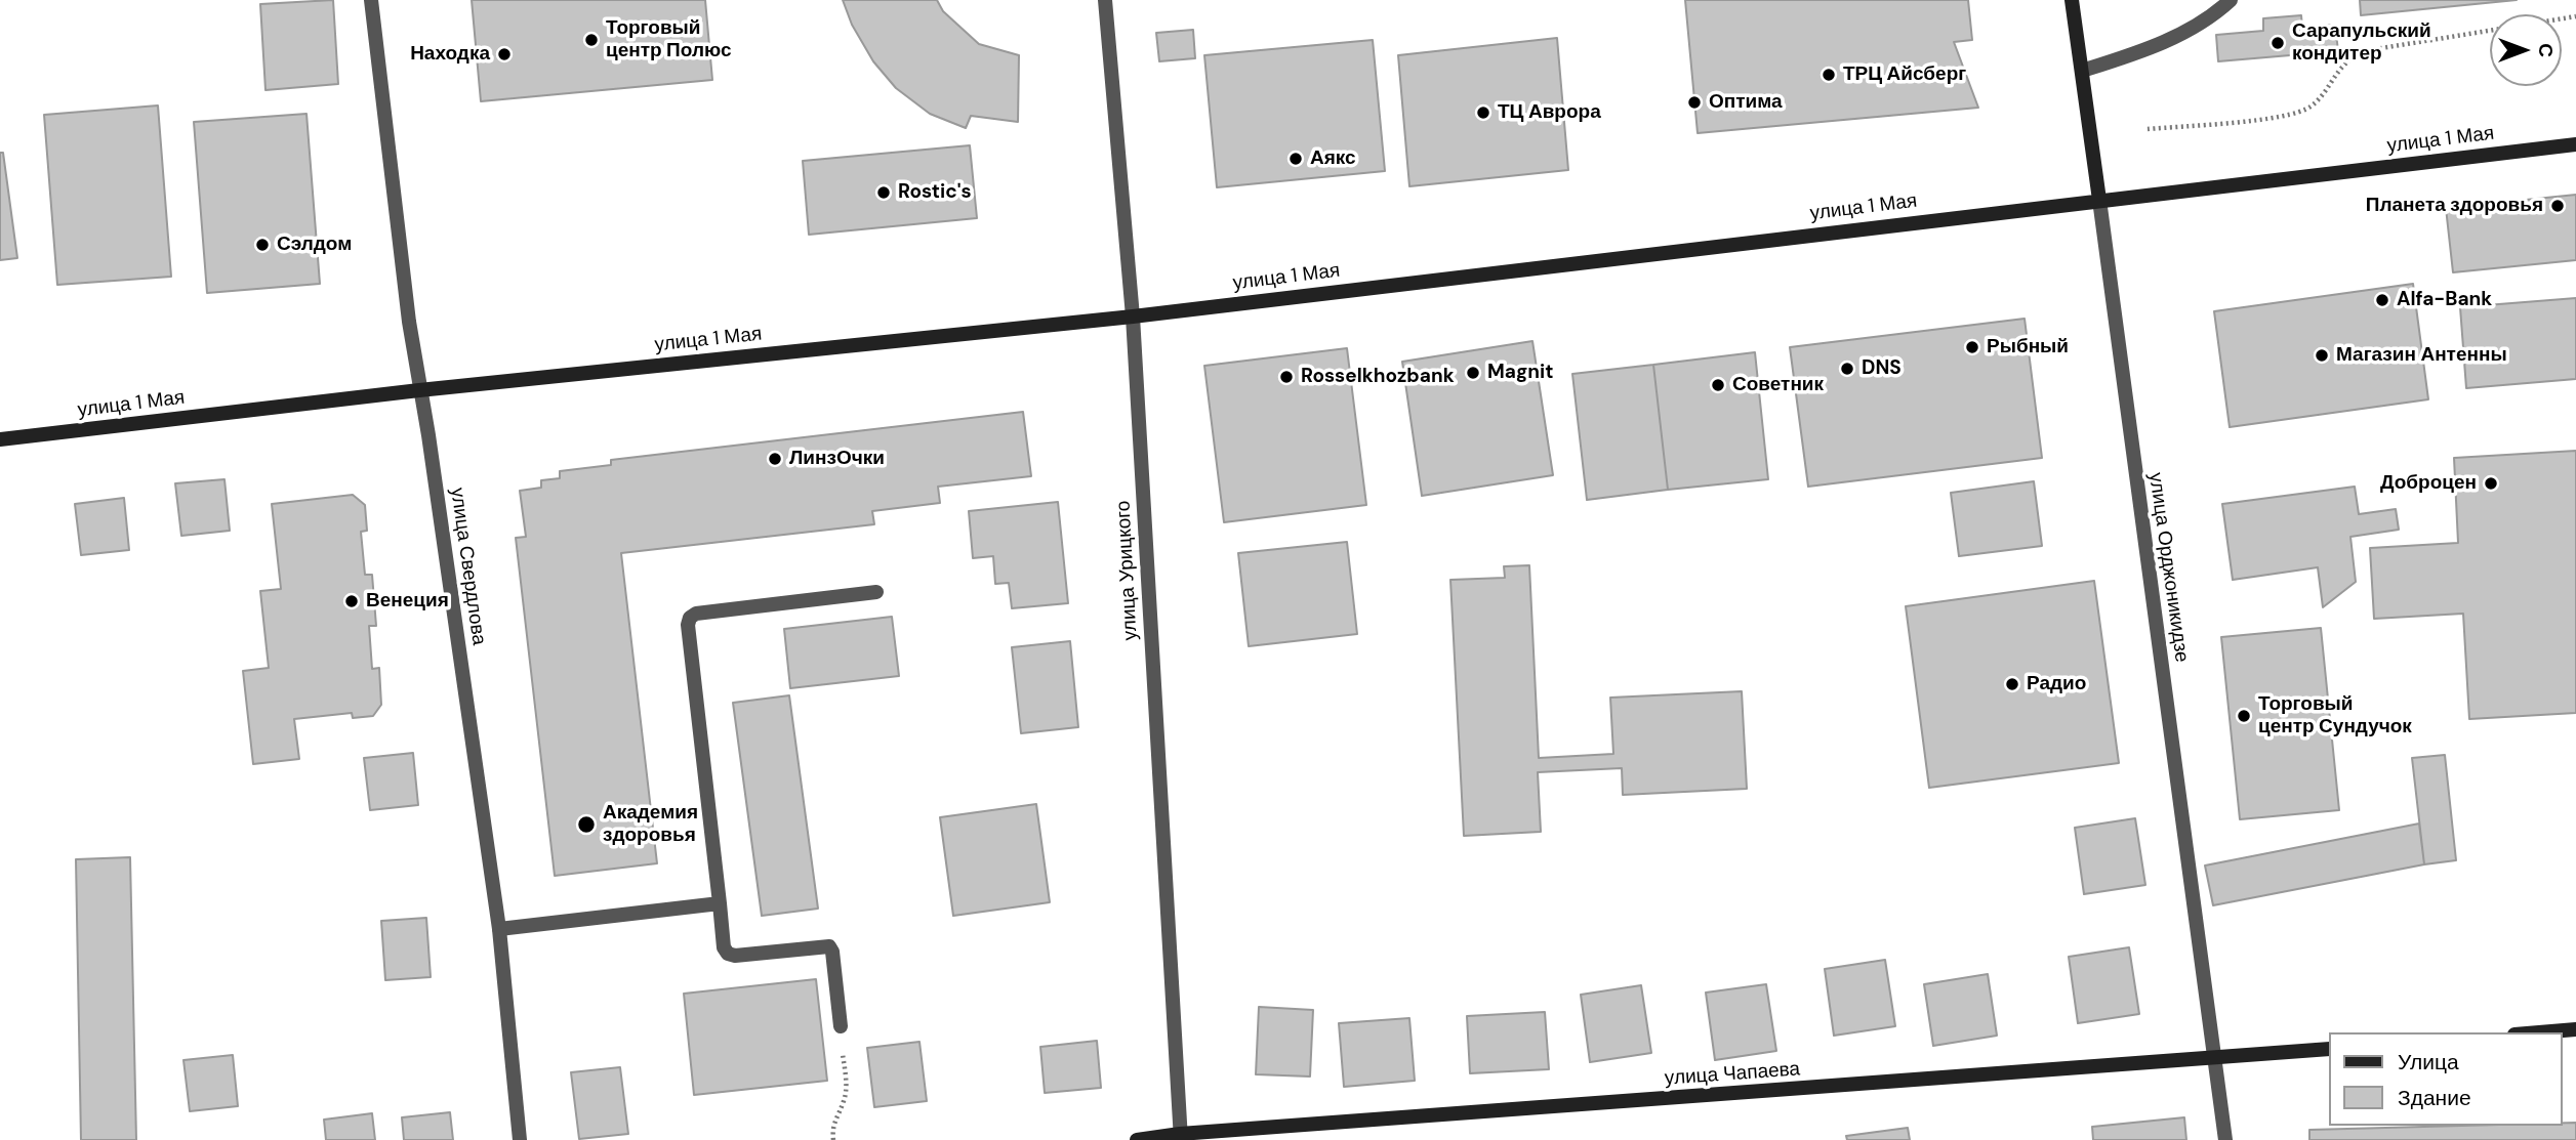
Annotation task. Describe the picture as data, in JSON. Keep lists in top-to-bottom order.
{
  "streets": {
    "main road": ["улица 1 Мая", "улица Орджоникидзе", "улица Чапаева"],
    "street": ["улица Свердлова", "улица Урицкого"]
  },
  "crossings": [
    ["улица 1 Мая", "улица Свердлова"],
    ["улица 1 Мая", "улица Орджоникидзе"],
    ["улица 1 Мая", "улица Урицкого"],
    ["улица Орджоникидзе", "улица Чапаева"],
    ["улица Урицкого", "улица Чапаева"]
  ],
  "places": [
    "Торговый центр Полюс",
    "Сарапульский кондитер",
    "Находка",
    "ТРЦ Айсберг",
    "Оптима",
    "ТЦ Аврора",
    "Аякс",
    "Rostic's",
    "Планета здоровья",
    "Сэлдом",
    "Alfa-Bank",
    "Рыбный",
    "Магазин Антенны",
    "DNS",
    "Magnit",
    "Rosselkhozbank",
    "Советник",
    "ЛинзОчки",
    "Доброцен",
    "Венеция",
    "Радио",
    "Торговый центр Сундучок",
    "Академия здоровья"
  ],
  "legend": ["Улица", "Здание"],
  "north": "right"
}
